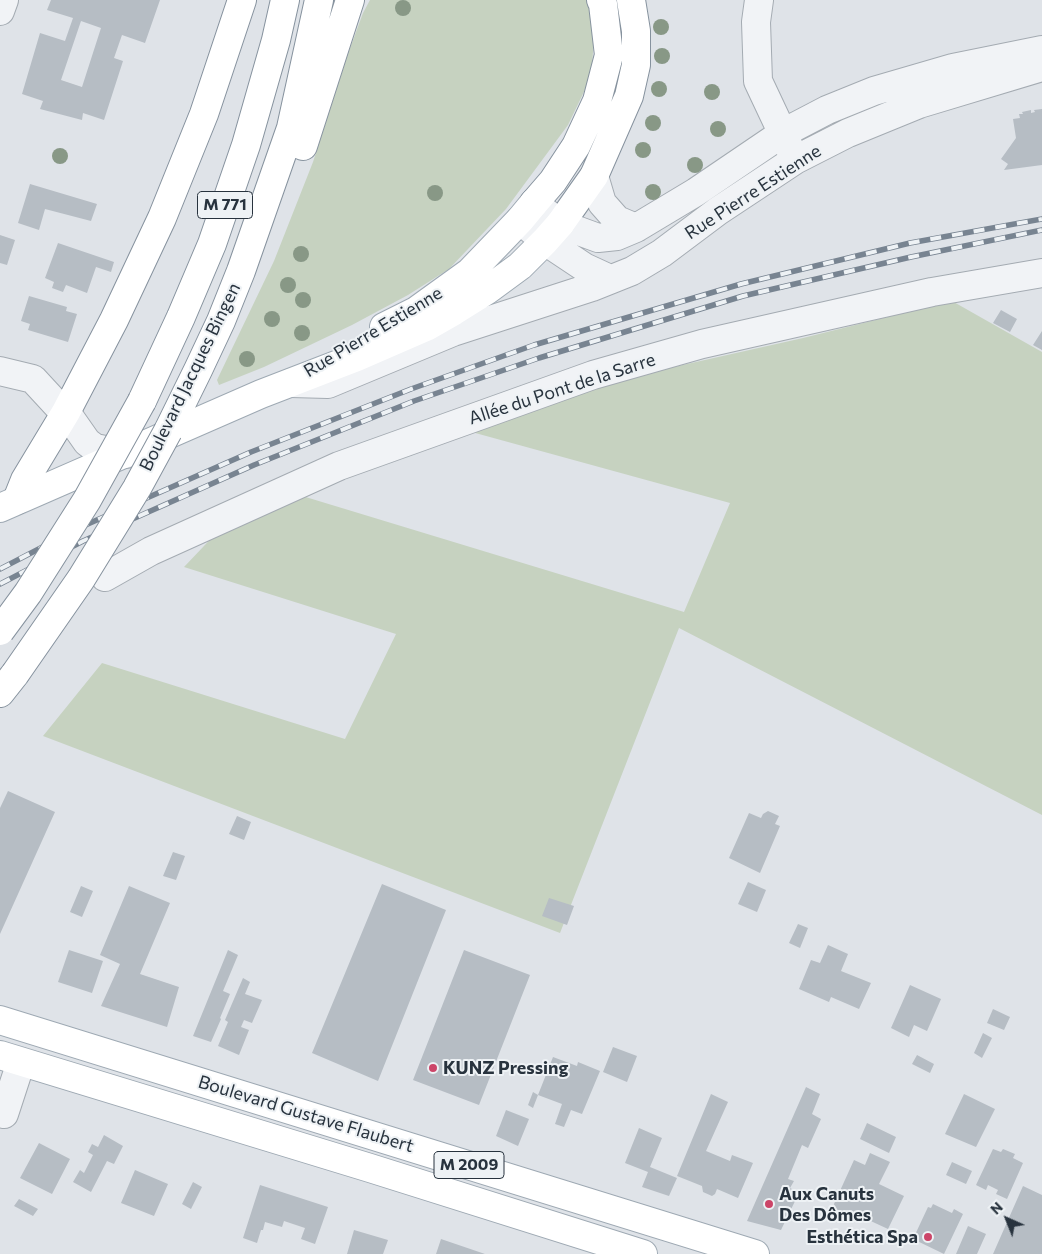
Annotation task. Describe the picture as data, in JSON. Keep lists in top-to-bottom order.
{
  "streets": {
    "main road": [
      "Rue Pierre Estienne",
      "M 771",
      "Boulevard Jacques Bingen",
      "Boulevard Gustave Flaubert",
      "M 2009"
    ],
    "street": ["Allée du Pont de la Sarre"]
  },
  "places": ["KUNZ Pressing", "Aux Canuts Des Dômes", "Esthética Spa"],
  "north": "top left"
}
